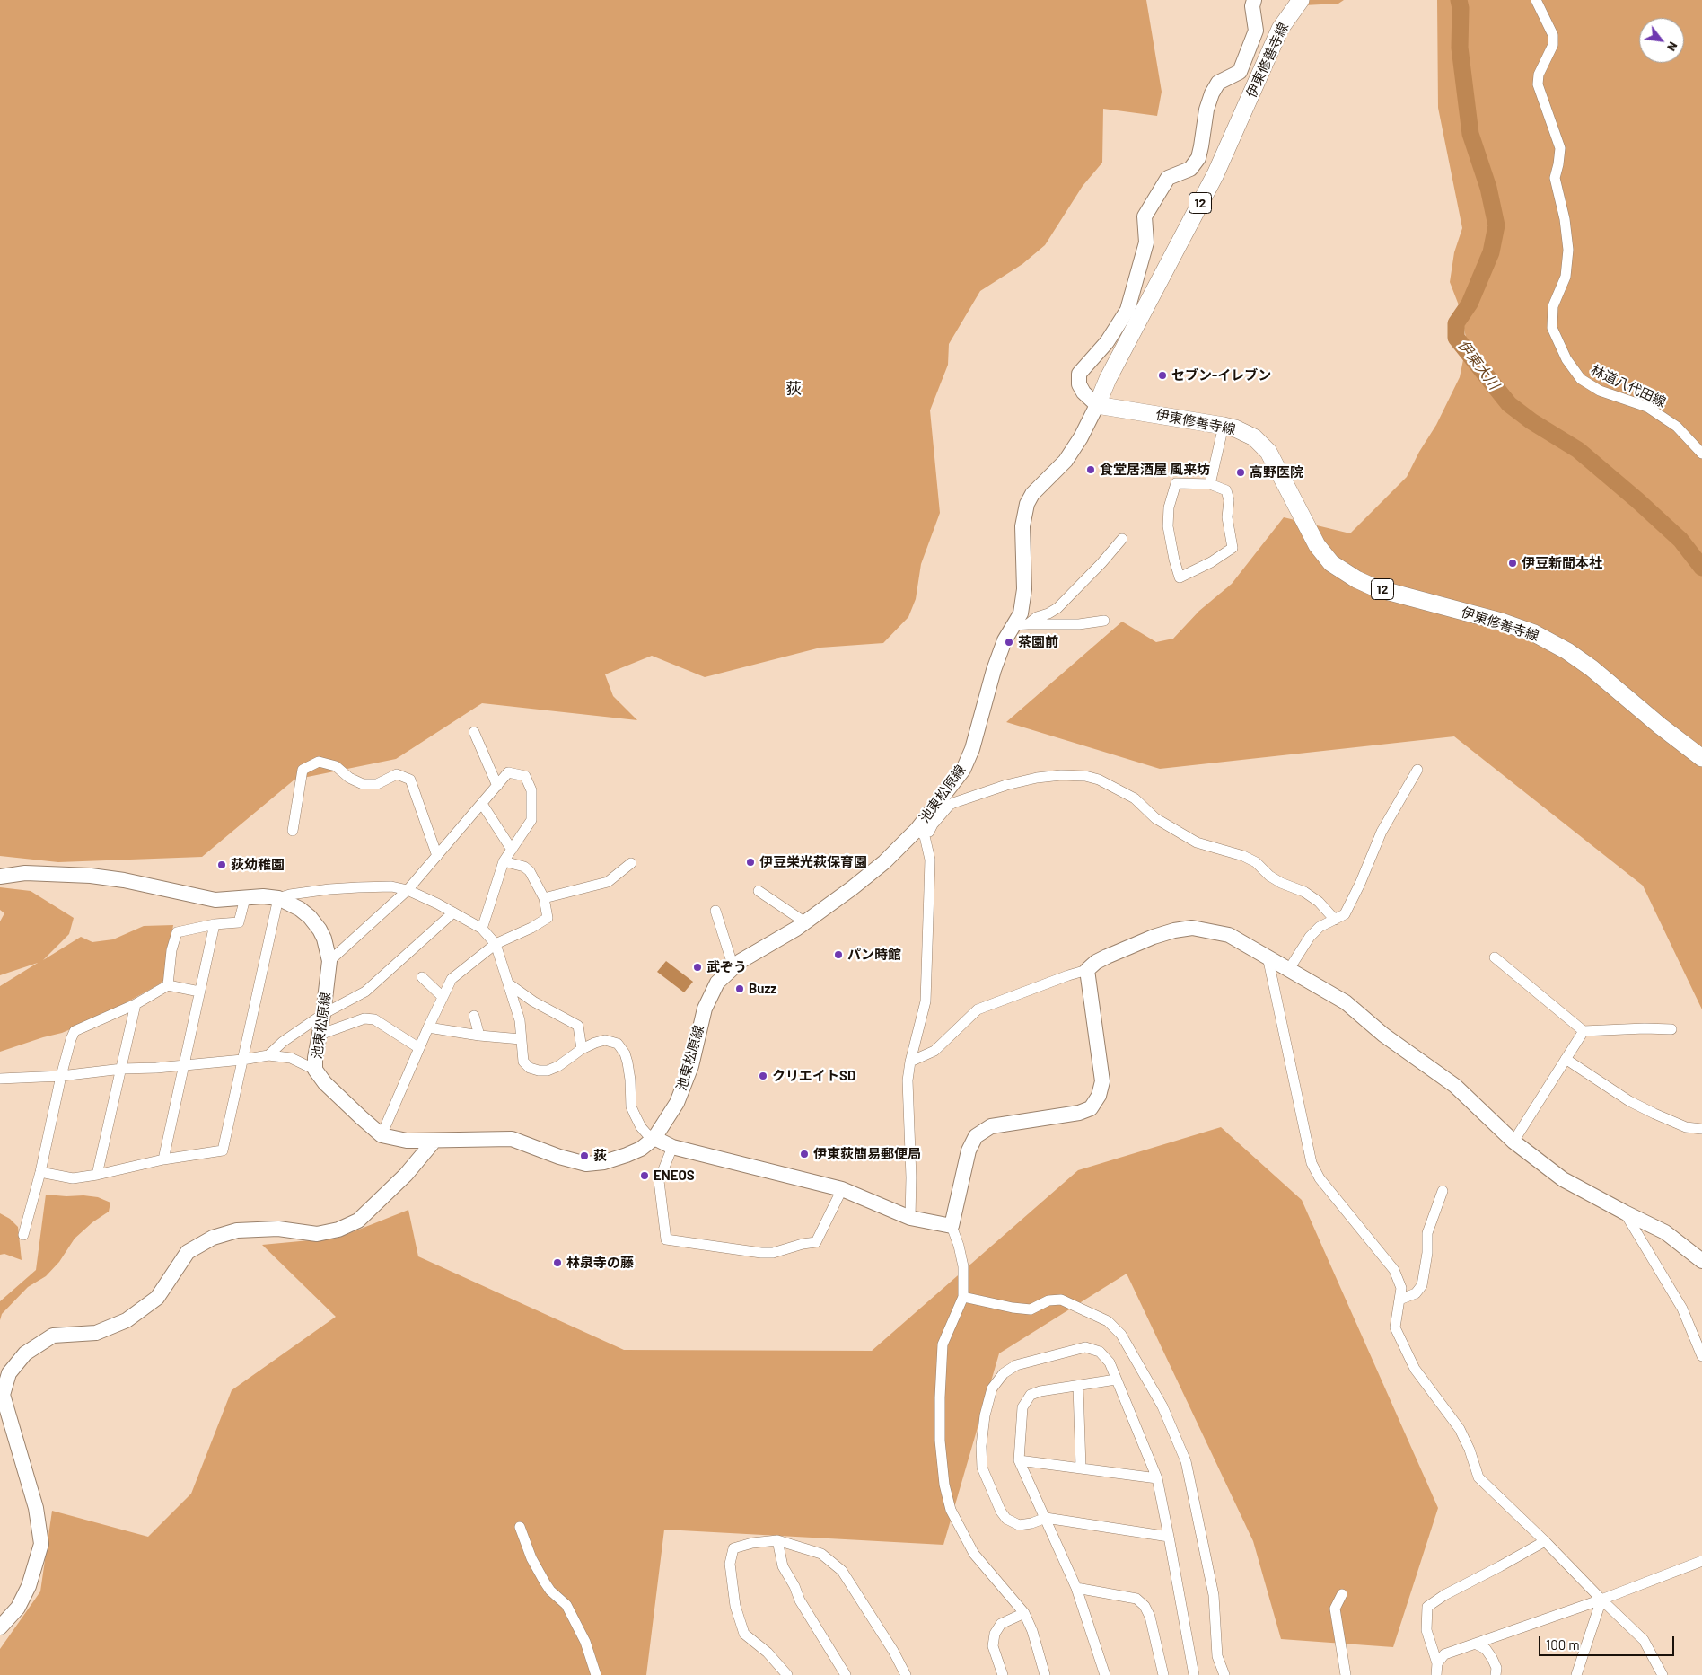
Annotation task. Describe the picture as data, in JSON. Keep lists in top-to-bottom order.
{
  "streets": {
    "main road": ["伊東修善寺線", "12"],
    "street": ["林道八代田線", "池東松原線"]
  },
  "crossings": [
    ["伊東修善寺線", "池東松原線"]
  ],
  "districts": ["荻"],
  "water": ["伊東大川"],
  "places": [
    "セブン-イレブン",
    "食堂居酒屋 風来坊",
    "高野医院",
    "伊豆新聞本社",
    "茶園前",
    "伊豆栄光萩保育園",
    "荻幼稚園",
    "パン時館",
    "武ぞう",
    "Buzz",
    "クリエイトSD",
    "伊東荻簡易郵便局",
    "荻",
    "ENEOS",
    "林泉寺の藤"
  ],
  "scale_bar": "100 m",
  "north": "bottom right"
}
